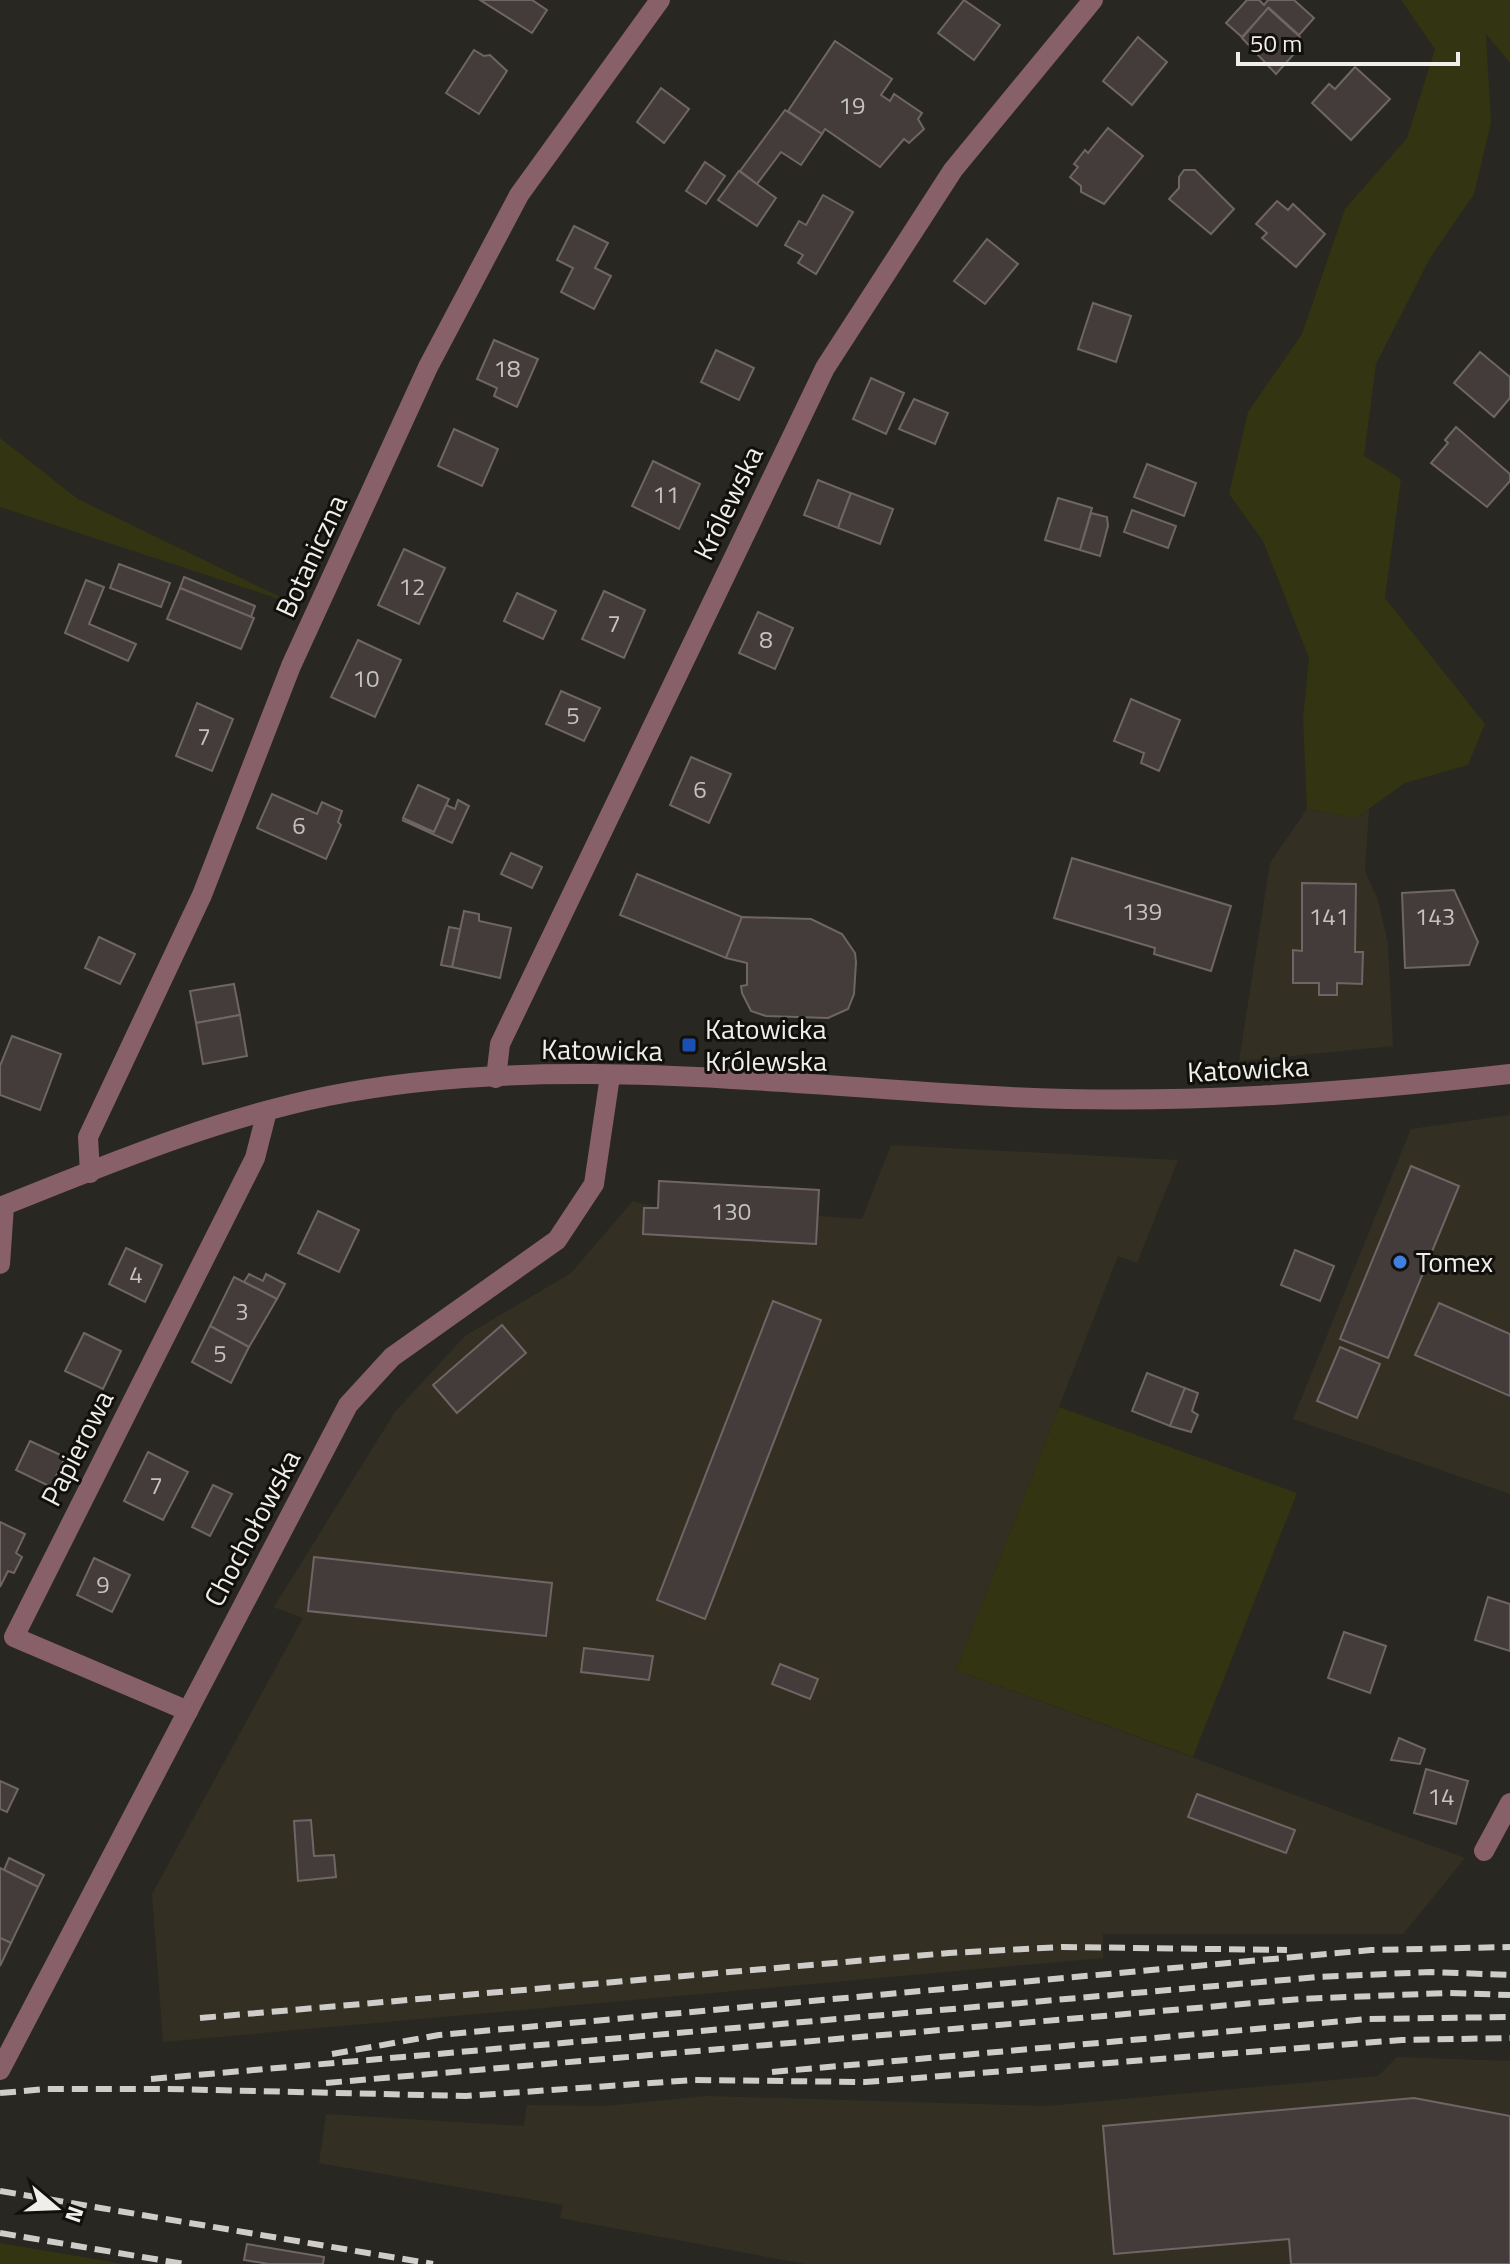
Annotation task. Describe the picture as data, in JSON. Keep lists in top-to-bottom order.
{
  "streets": {
    "street": [
      "Królewska",
      "Botaniczna",
      "Katowicka",
      "Papierowa",
      "Chochołowska"
    ]
  },
  "crossings": [
    ["Królewska", "Katowicka"],
    ["Botaniczna", "Katowicka"],
    ["Katowicka", "Papierowa"],
    ["Katowicka", "Chochołowska"],
    ["Papierowa", "Chochołowska"]
  ],
  "places": {
    "transit": ["Katowicka Królewska"],
    "other": ["Tomex"]
  },
  "house_numbers": [
    "19",
    "18",
    "11",
    "12",
    "7",
    "8",
    "10",
    "5",
    "7",
    "6",
    "6",
    "139",
    "141",
    "143",
    "130",
    "4",
    "3",
    "5",
    "7",
    "9",
    "14"
  ],
  "scale_bar": "50 m",
  "north": "right"
}
